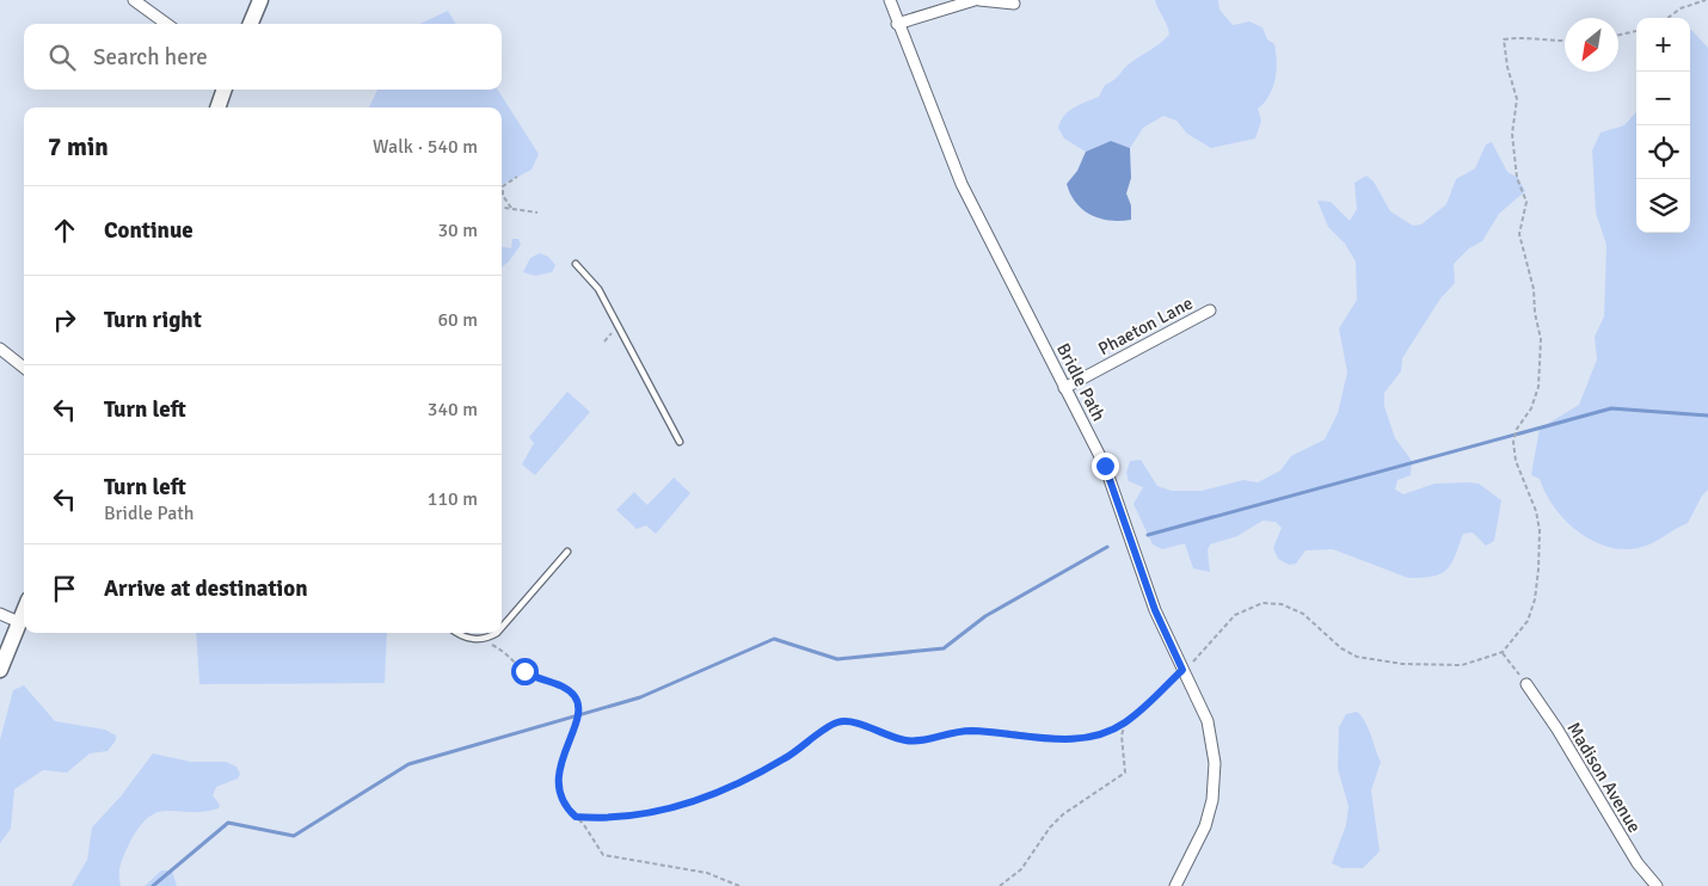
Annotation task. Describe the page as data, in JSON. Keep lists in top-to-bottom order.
{
  "streets": {
    "street": ["Phaeton Lane", "Bridle Path", "Madison Avenue"]
  },
  "crossings": [
    ["Phaeton Lane", "Bridle Path"]
  ],
  "north": "bottom left",
  "page": {
    "map_buttons": ["+", "−"],
    "search": "Search here",
    "heading": ["7 min", "Walk · 540 m"],
    "list": [
      ["Continue", "30 m"],
      ["Turn right", "60 m"],
      ["Turn left", "340 m"],
      ["Turn left", "Bridle Path", "110 m"],
      "Arrive at destination"
    ]
  }
}
